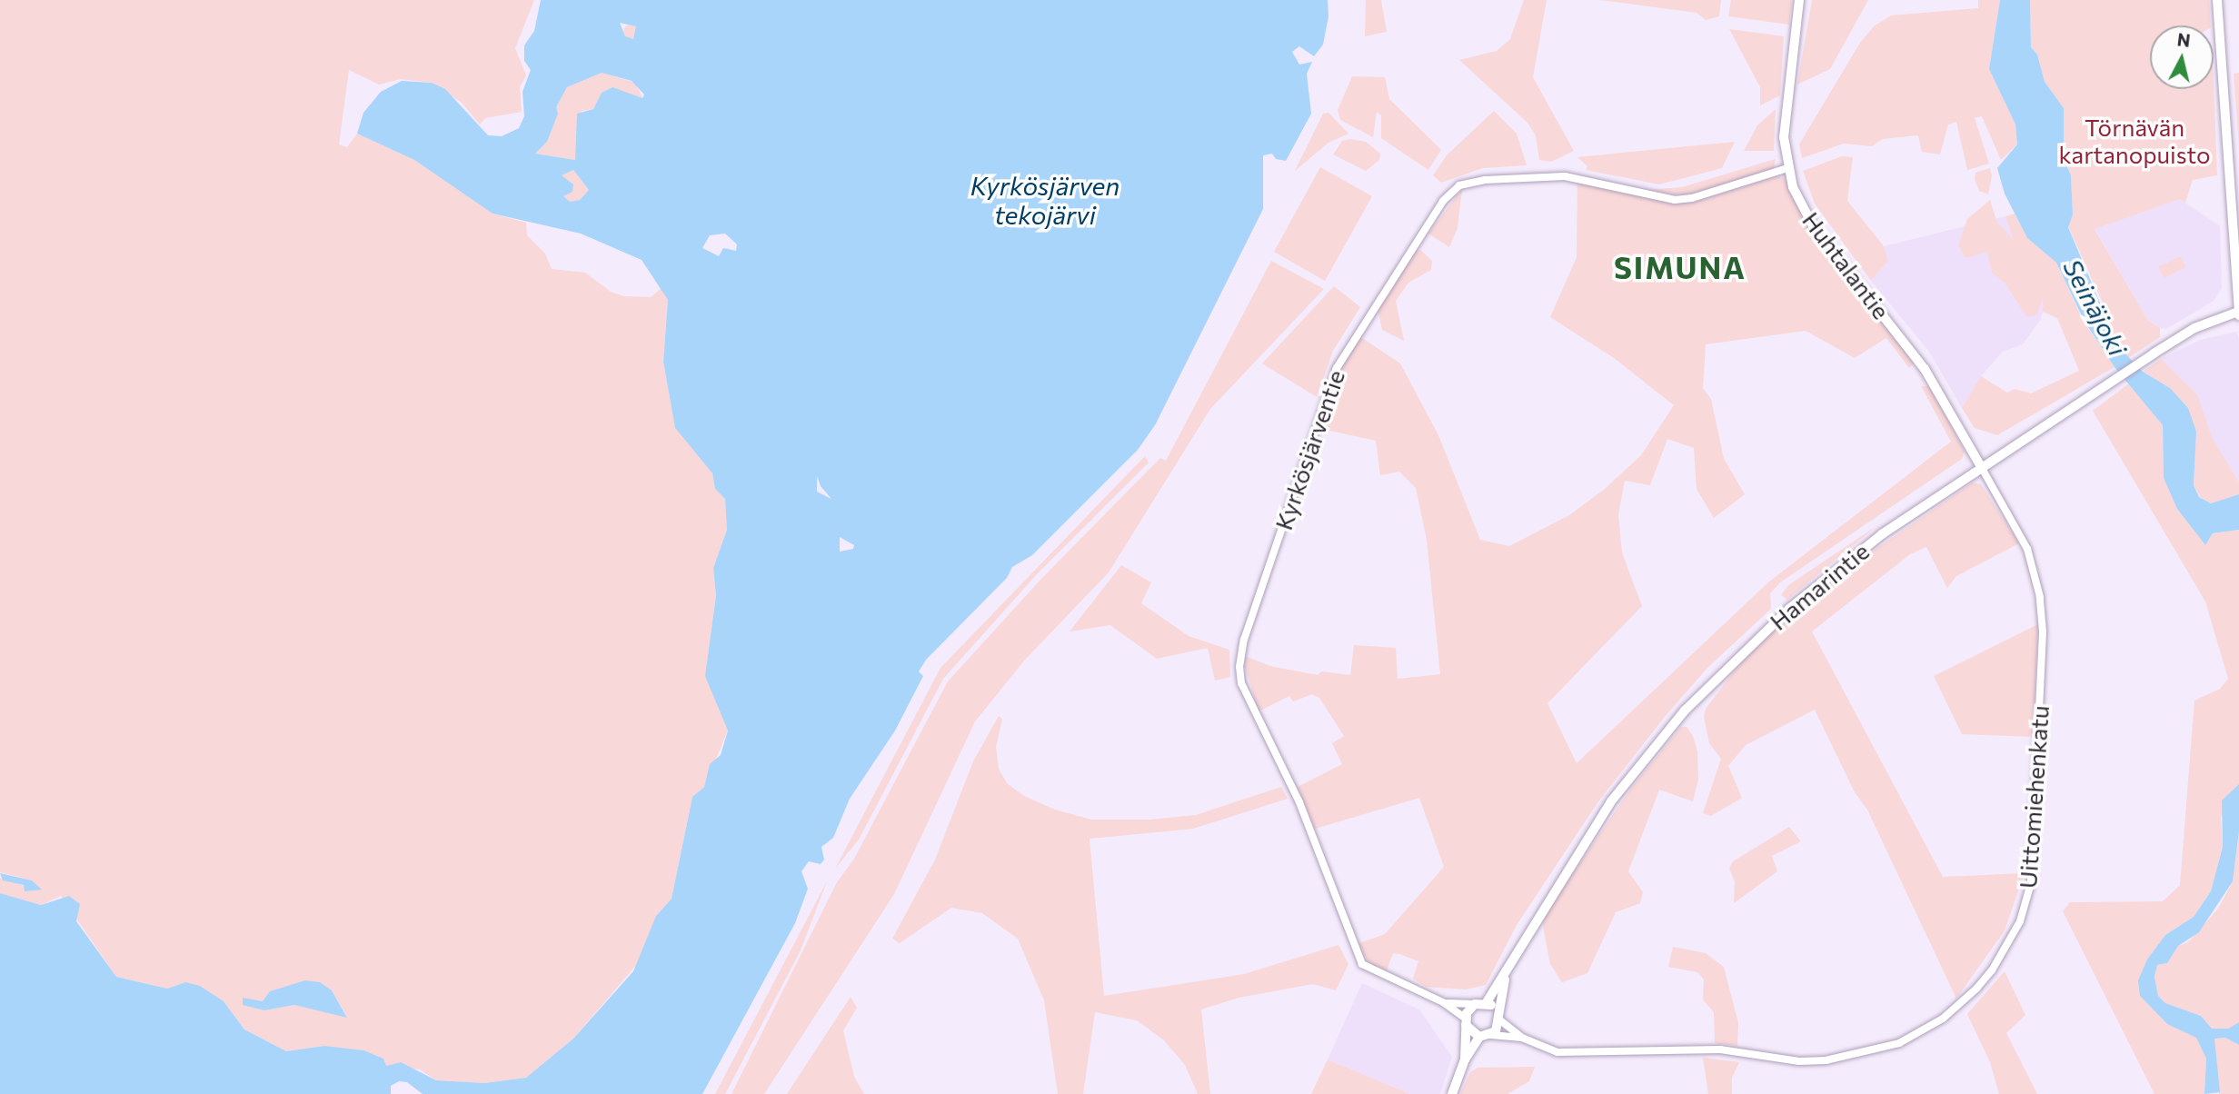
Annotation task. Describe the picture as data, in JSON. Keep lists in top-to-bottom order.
{
  "streets": {
    "main road": ["Huhtalantie", "Hamarintie"],
    "street": ["Kyrkösjärventie", "Uittomiehenkatu"]
  },
  "crossings": [
    ["Huhtalantie", "Kyrkösjärventie"],
    ["Huhtalantie", "Hamarintie"],
    ["Huhtalantie", "Uittomiehenkatu"],
    ["Kyrkösjärventie", "Hamarintie"],
    ["Kyrkösjärventie", "Uittomiehenkatu"],
    ["Hamarintie", "Uittomiehenkatu"]
  ],
  "districts": ["SIMUNA"],
  "water": ["Kyrkösjärven tekojärvi", "Seinäjoki"],
  "parks": ["Törnävän kartanopuisto"],
  "north": "top"
}
